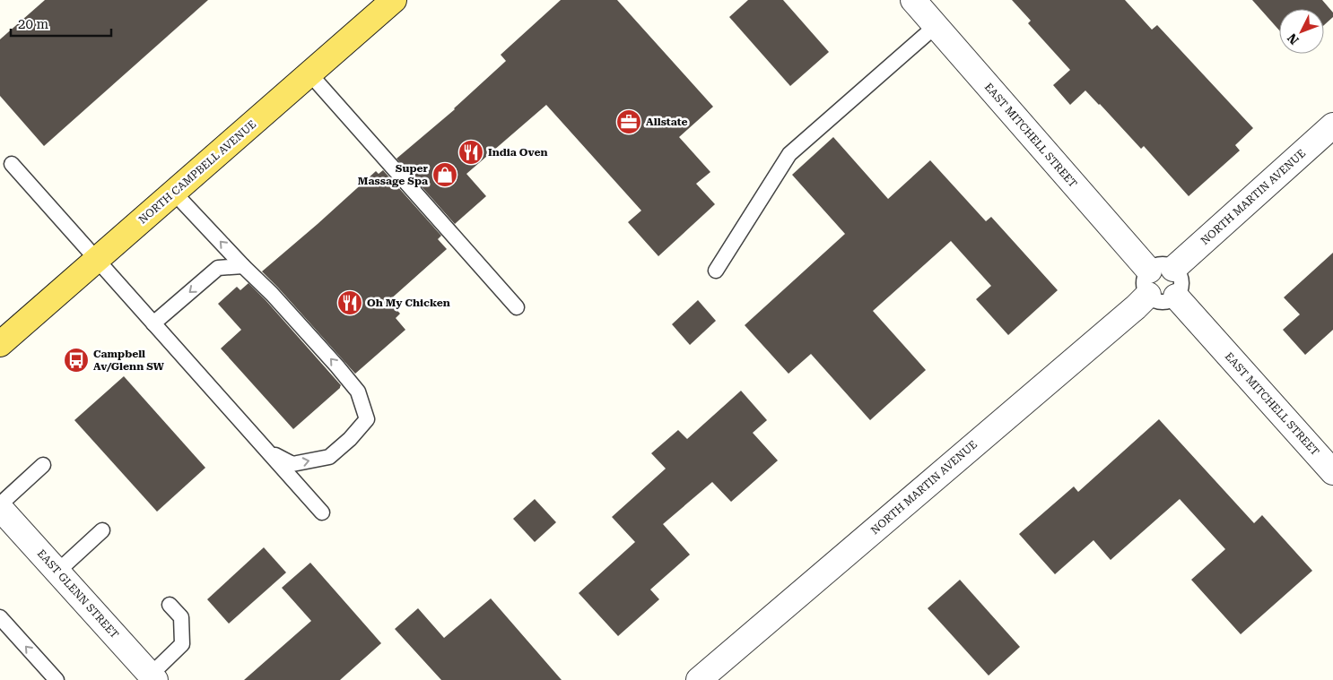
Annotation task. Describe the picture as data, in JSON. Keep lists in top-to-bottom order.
{
  "streets": {
    "main road": ["NORTH CAMPBELL AVENUE"],
    "street": ["EAST MITCHELL STREET", "NORTH MARTIN AVENUE", "EAST GLENN STREET"]
  },
  "crossings": [
    ["EAST MITCHELL STREET", "NORTH MARTIN AVENUE"]
  ],
  "places": {
    "office": ["Allstate"],
    "restaurant": ["India Oven", "Oh My Chicken"],
    "shop": ["Super Massage Spa"],
    "bus stop": ["Campbell Av/Glenn SW"]
  },
  "scale_bar": "20 m",
  "north": "bottom left"
}
